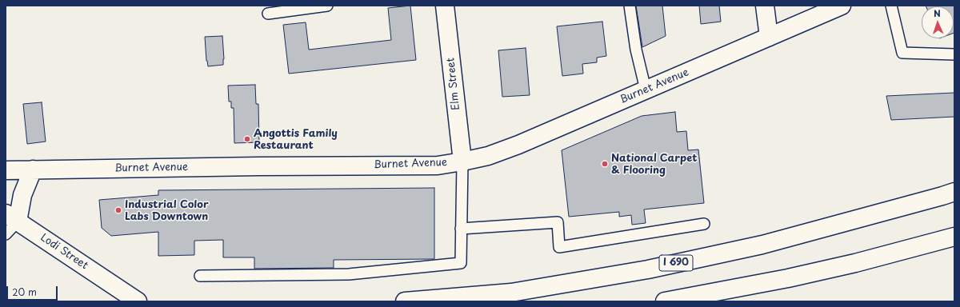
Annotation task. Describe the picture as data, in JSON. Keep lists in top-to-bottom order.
{
  "streets": {
    "main road": [
      "Elm Street",
      "Burnet Avenue",
      "Lodi Street",
      "I 690"
    ]
  },
  "crossings": [
    ["Elm Street", "Burnet Avenue"]
  ],
  "places": ["Angottis Family Restaurant", "National Carpet & Flooring", "Industrial Color Labs Downtown"],
  "scale_bar": "20 m",
  "north": "top"
}
